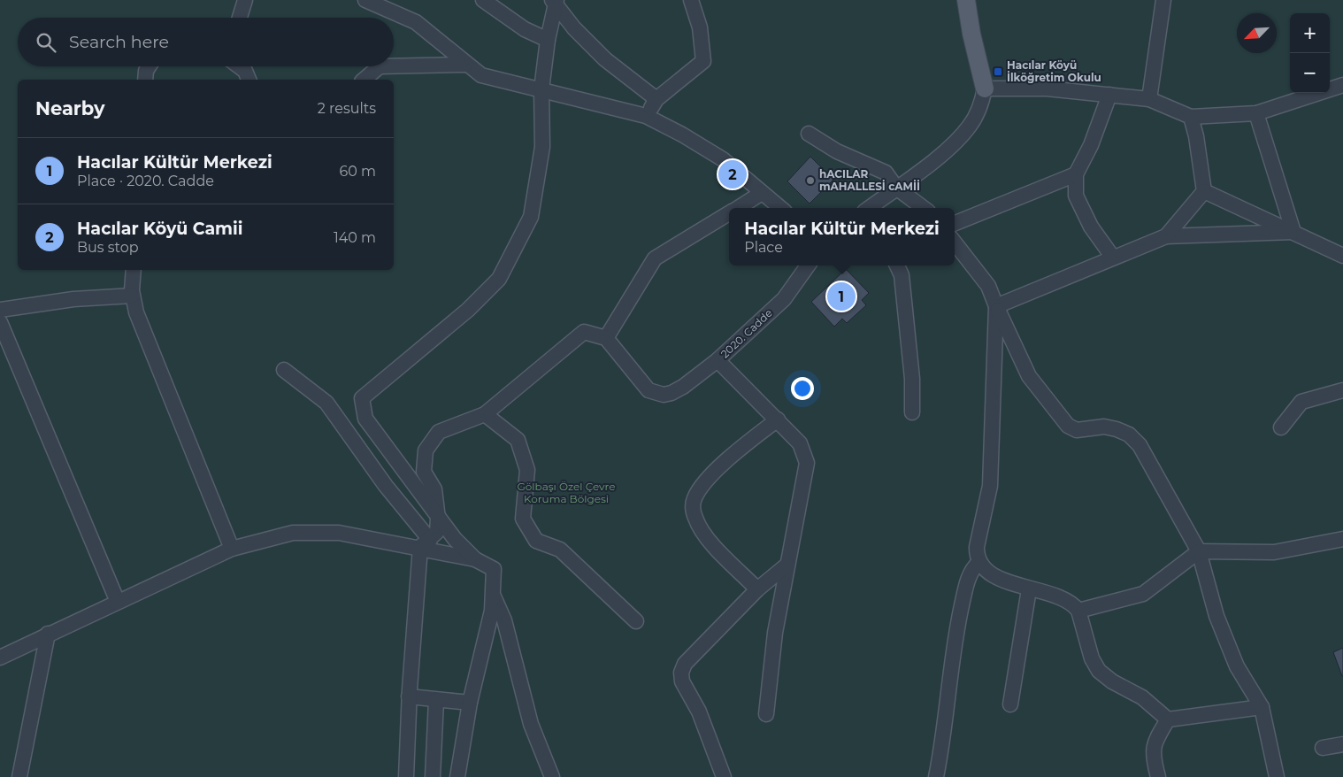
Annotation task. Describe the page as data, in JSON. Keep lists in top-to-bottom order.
{
  "streets": {
    "street": ["2020. Cadde"]
  },
  "parks": ["Gölbaşı Özel Çevre Koruma Bölgesi"],
  "places": {
    "transit": ["Hacılar Köyü İlköğretim Okulu"],
    "other": ["hACILAR mAHALLESİ cAMİİ"]
  },
  "north": "bottom left",
  "page": {
    "map_buttons": ["+", "−"],
    "search": "Search here",
    "heading": ["Nearby", "2 results"],
    "list": [
      {
        "mark": "1",
        "name": "Hacılar Kültür Merkezi",
        "note": "Place · 2020. Cadde",
        "value": "60 m"
      },
      {
        "mark": "2",
        "name": "Hacılar Köyü Camii",
        "note": "Bus stop",
        "value": "140 m"
      }
    ],
    "pins": ["2", "1"],
    "popup": ["Hacılar Kültür Merkezi", "Place"]
  }
}
